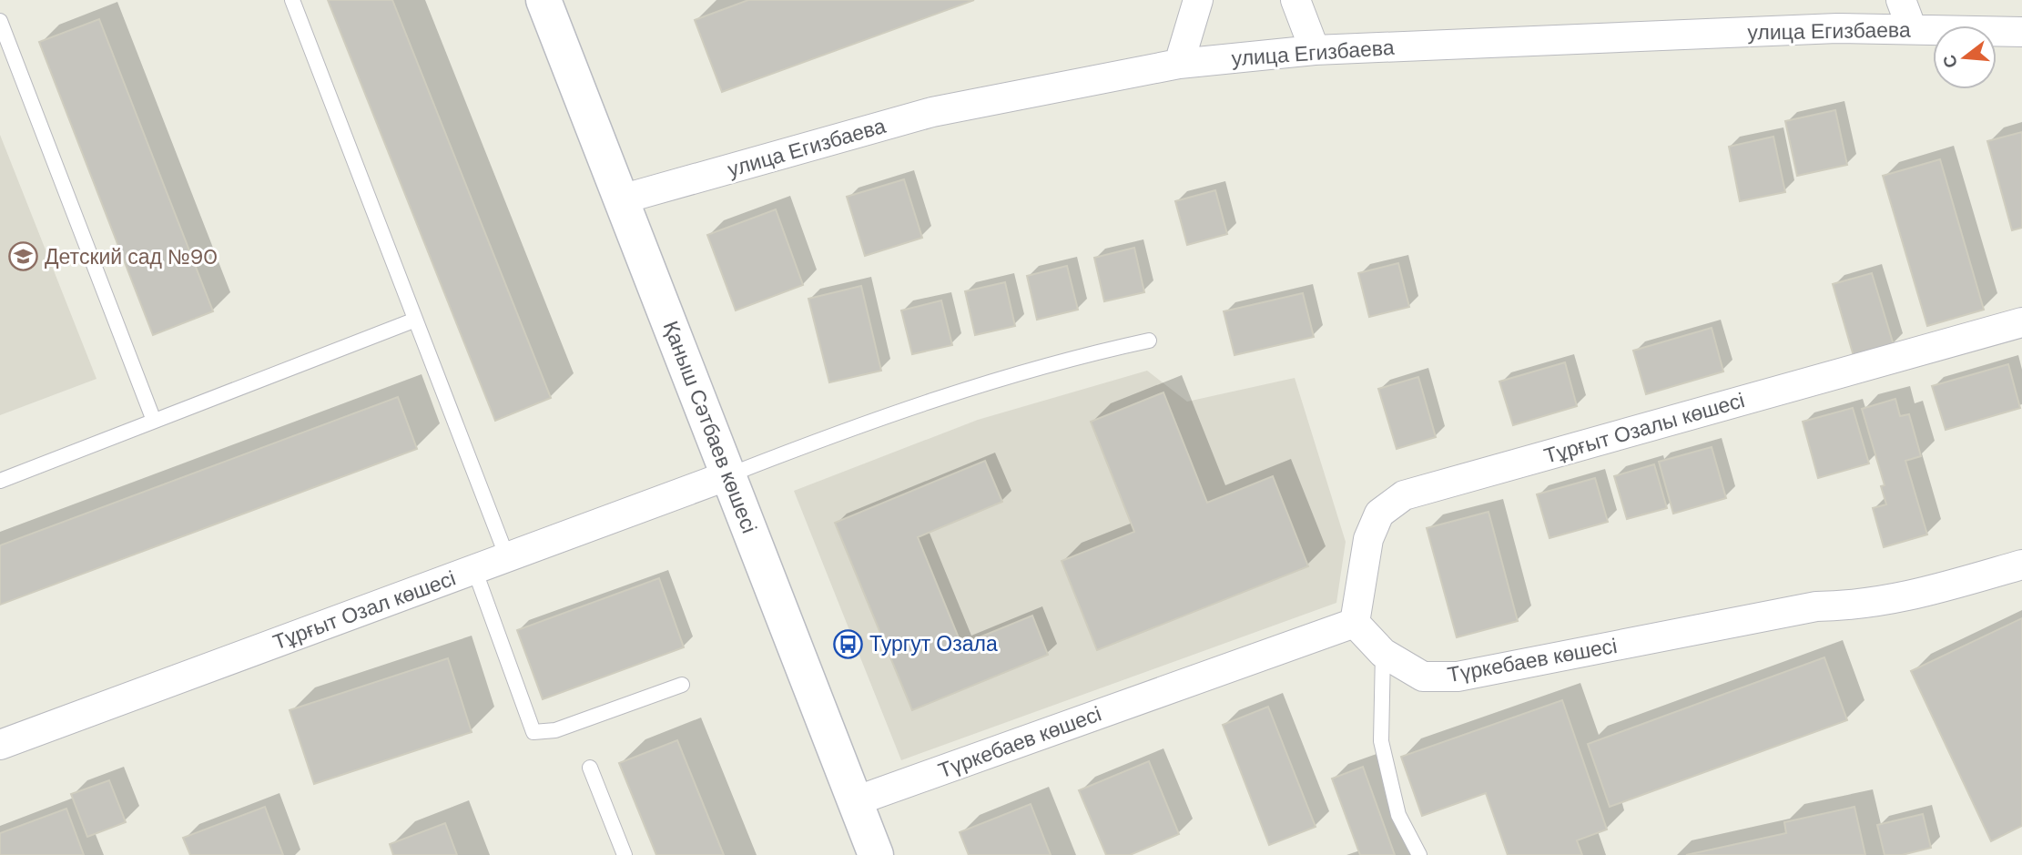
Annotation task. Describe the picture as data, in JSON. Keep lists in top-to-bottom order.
{
  "streets": {
    "main road": ["Қаныш Сәтбаев көшесі"],
    "street": [
      "улица Егизбаева",
      "Тұрғыт Озалы көшесі",
      "Тұрғыт Озал көшесі",
      "Түркебаев көшесі"
    ]
  },
  "crossings": [
    ["улица Егизбаева", "Қаныш Сәтбаев көшесі"],
    ["Қаныш Сәтбаев көшесі", "Тұрғыт Озал көшесі"],
    ["Қаныш Сәтбаев көшесі", "Түркебаев көшесі"],
    ["Тұрғыт Озалы көшесі", "Түркебаев көшесі"]
  ],
  "places": {
    "school or university": ["Детский сад №90"],
    "bus stop": ["Тургут Озала"]
  },
  "north": "left"
}
